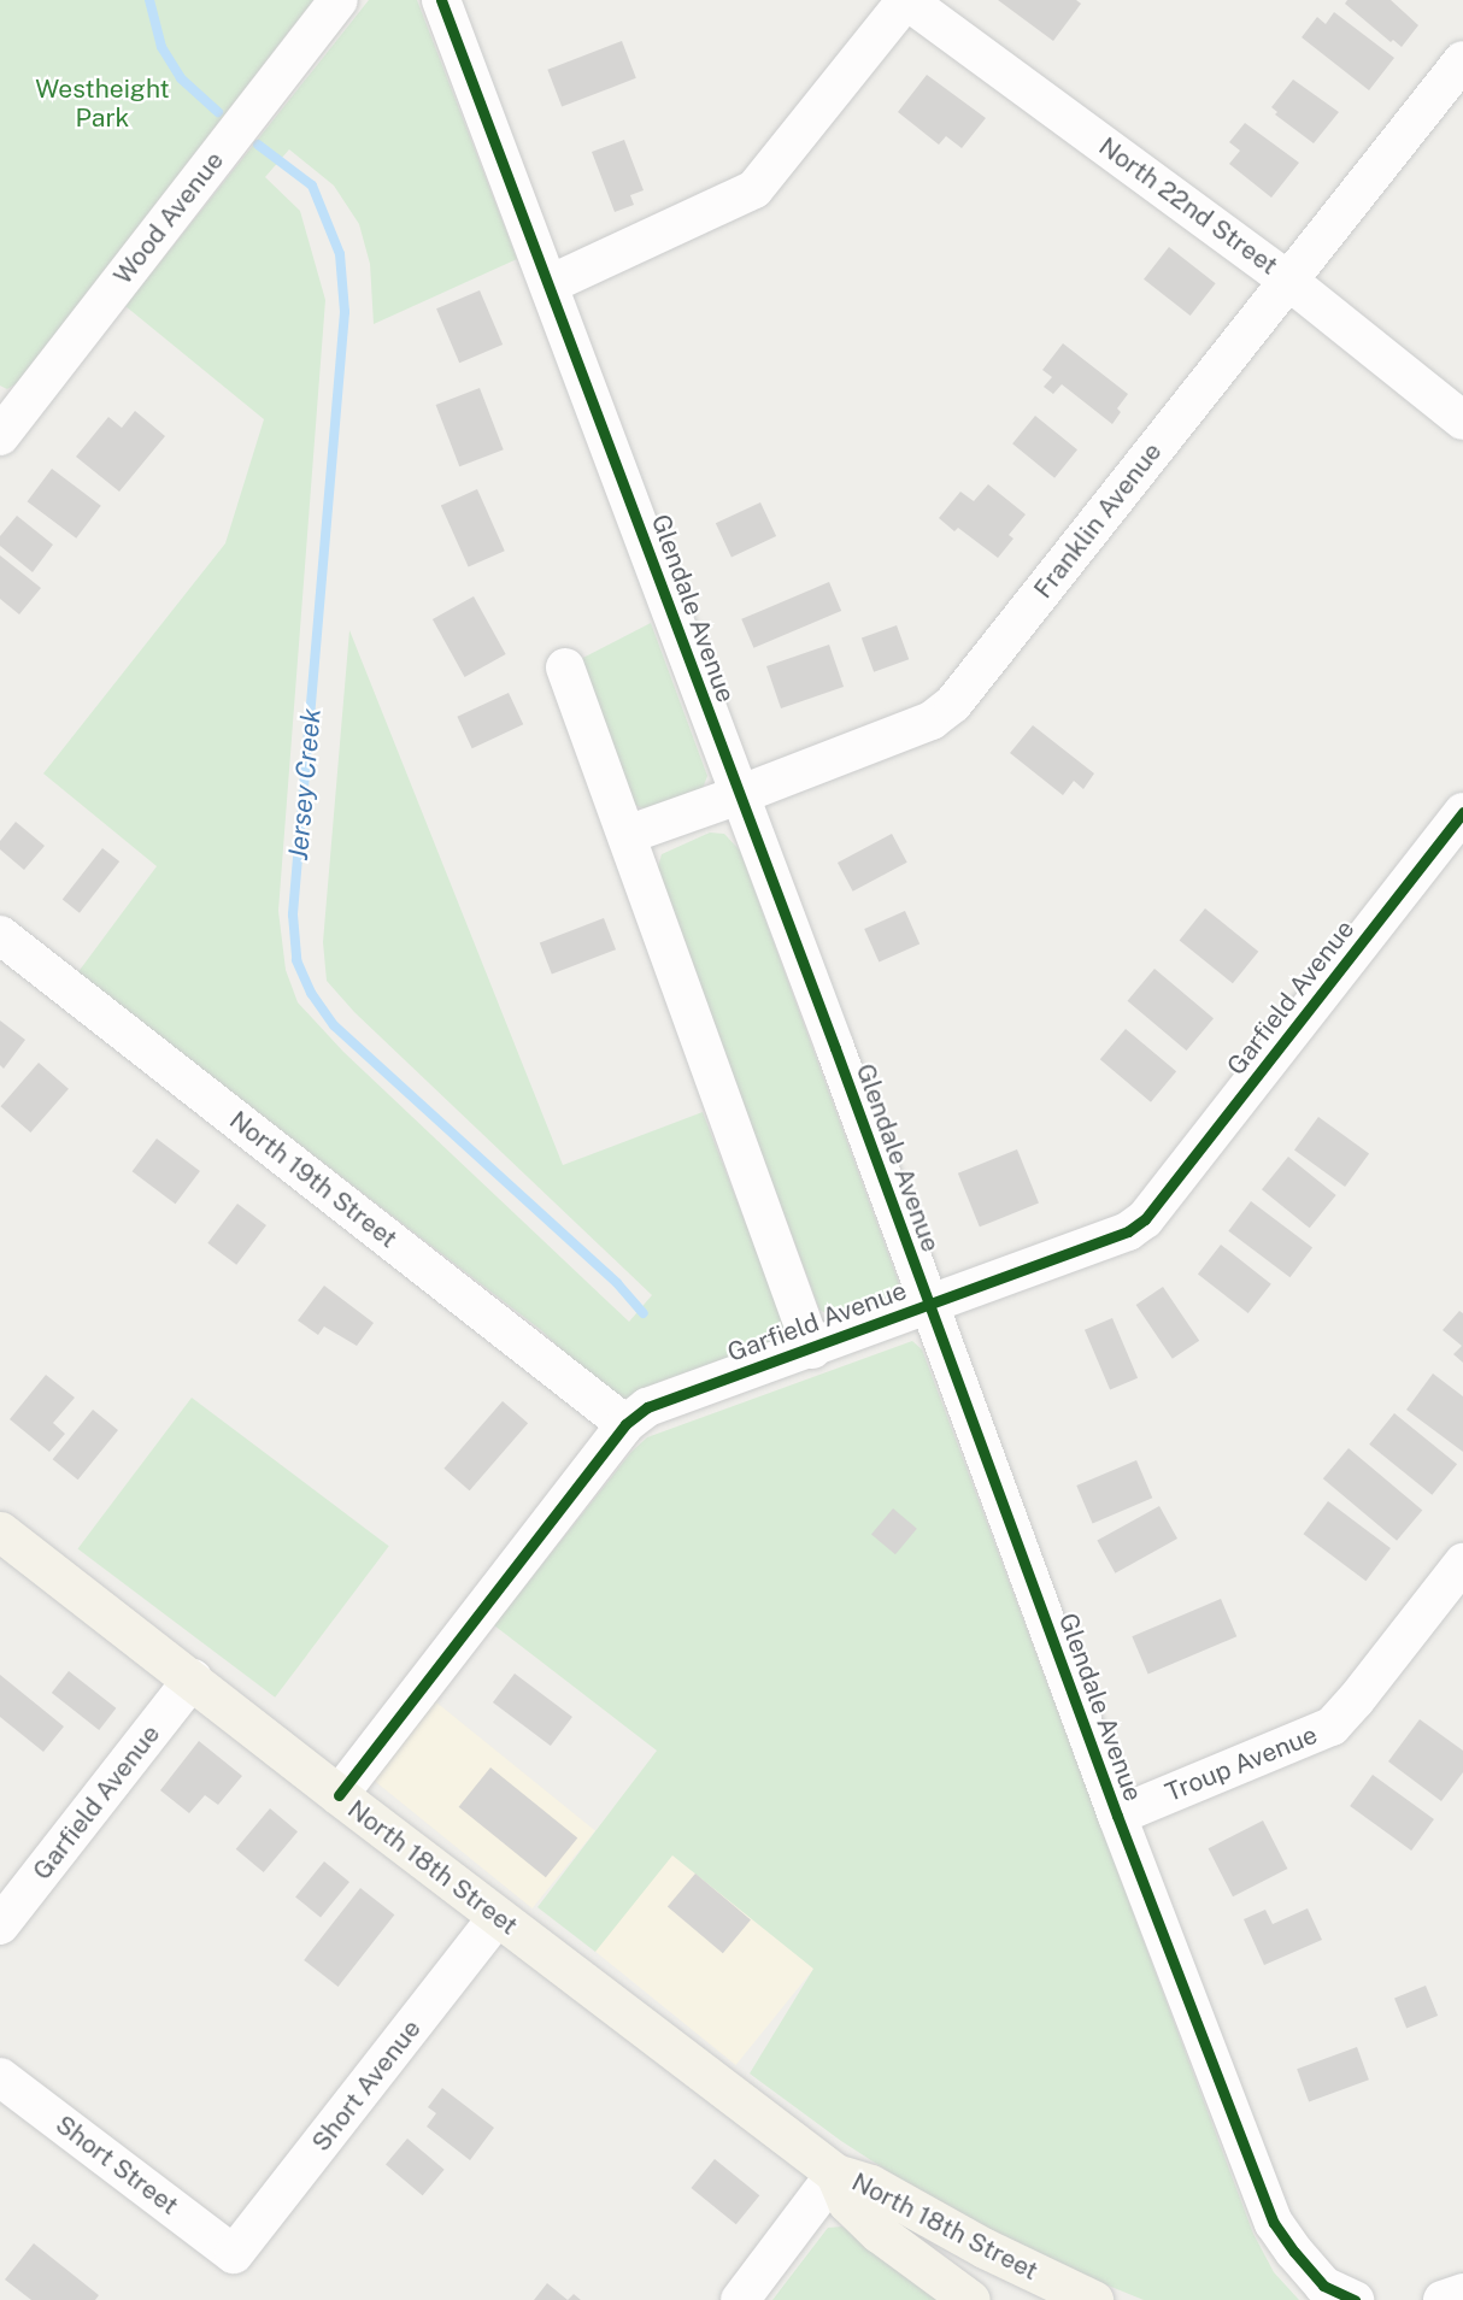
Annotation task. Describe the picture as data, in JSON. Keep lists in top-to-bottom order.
{
  "streets": {
    "main road": ["North 18th Street"],
    "street": [
      "North 22nd Street",
      "Wood Avenue",
      "Franklin Avenue",
      "Glendale Avenue",
      "Garfield Avenue",
      "North 19th Street",
      "Troup Avenue",
      "Short Avenue",
      "Short Street"
    ]
  },
  "crossings": [
    ["North 22nd Street", "Franklin Avenue"],
    ["Franklin Avenue", "Glendale Avenue"],
    ["Glendale Avenue", "Garfield Avenue"],
    ["Glendale Avenue", "Troup Avenue"],
    ["Garfield Avenue", "North 19th Street"],
    ["Garfield Avenue", "North 18th Street"],
    ["North 18th Street", "Short Avenue"],
    ["Short Avenue", "Short Street"]
  ],
  "water": ["Jersey Creek"],
  "parks": ["Westheight Park"]
}
